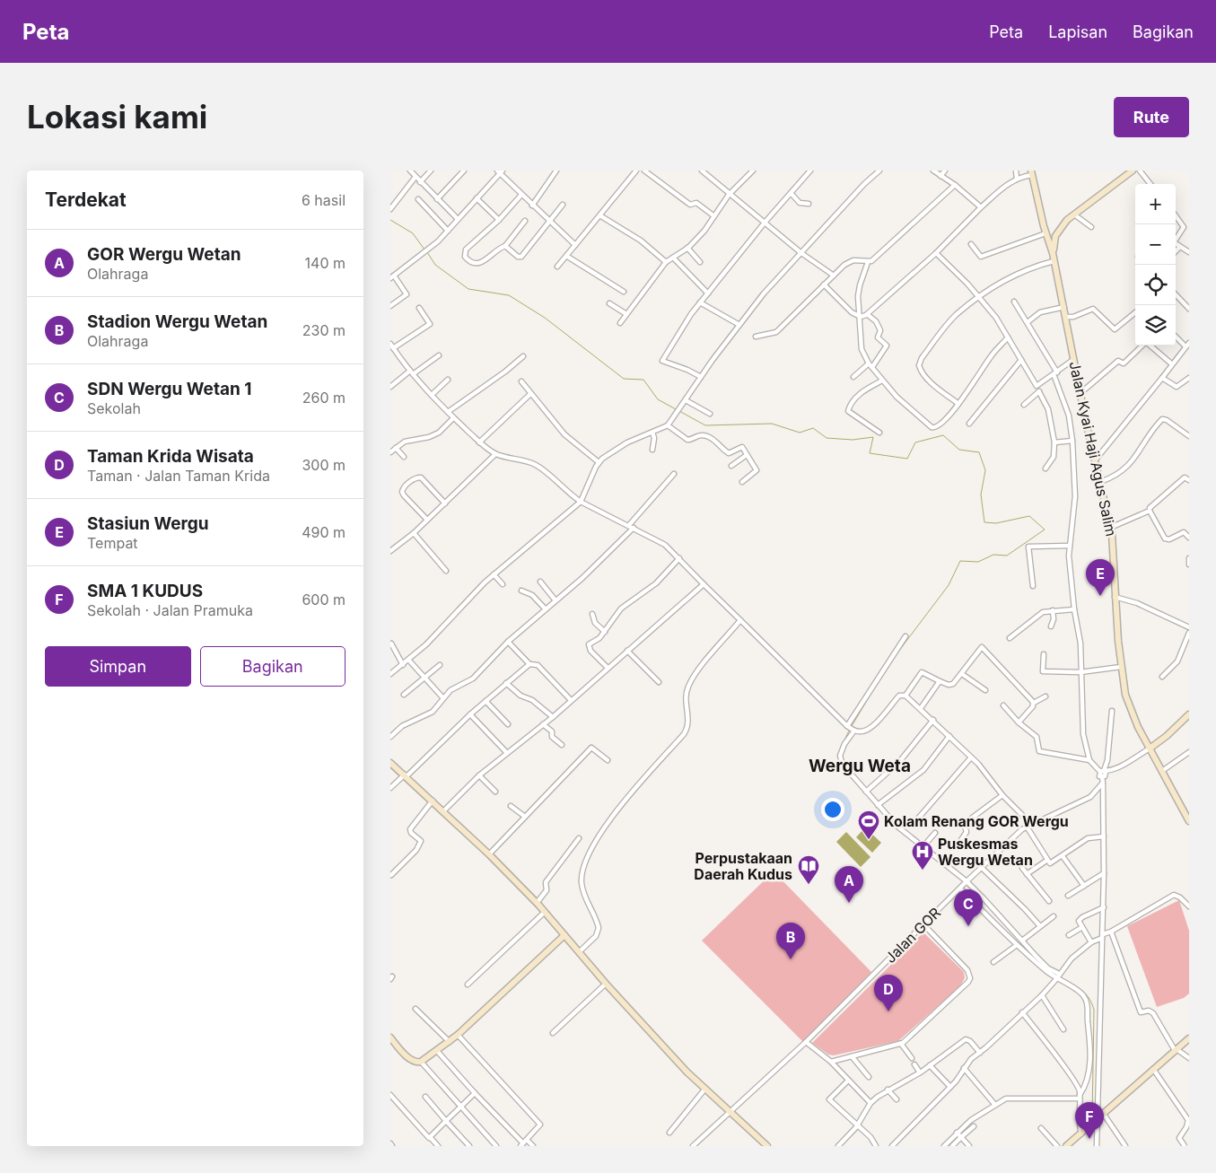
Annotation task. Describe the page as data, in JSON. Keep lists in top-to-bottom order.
{
  "streets": {
    "street": ["Jalan Kyai Haji Agus Salim", "Jalan GOR"]
  },
  "districts": ["Wergu Weta"],
  "places": {
    "sports": ["Kolam Renang GOR Wergu"],
    "hospital": ["Puskesmas Wergu Wetan"],
    "library": ["Perpustakaan Daerah Kudus"]
  },
  "page": {
    "header": "Peta",
    "nav": ["Peta", "Lapisan", "Bagikan"],
    "buttons": [
      "Rute",
      ["Simpan", "Bagikan"]
    ],
    "title": "Lokasi kami",
    "heading": ["Terdekat", "6 hasil"],
    "map_buttons": ["+", "−"],
    "list": [
      {
        "mark": "A",
        "name": "GOR Wergu Wetan",
        "note": "Olahraga",
        "value": "140 m"
      },
      {
        "mark": "B",
        "name": "Stadion Wergu Wetan",
        "note": "Olahraga",
        "value": "230 m"
      },
      {
        "mark": "C",
        "name": "SDN Wergu Wetan 1",
        "note": "Sekolah",
        "value": "260 m"
      },
      {
        "mark": "D",
        "name": "Taman Krida Wisata",
        "note": "Taman · Jalan Taman Krida",
        "value": "300 m"
      },
      {
        "mark": "E",
        "name": "Stasiun Wergu",
        "note": "Tempat",
        "value": "490 m"
      },
      {
        "mark": "F",
        "name": "SMA 1 KUDUS",
        "note": "Sekolah · Jalan Pramuka",
        "value": "600 m"
      }
    ],
    "pins": [
      "E",
      "A",
      "C",
      "B",
      "D",
      "F"
    ]
  }
}
